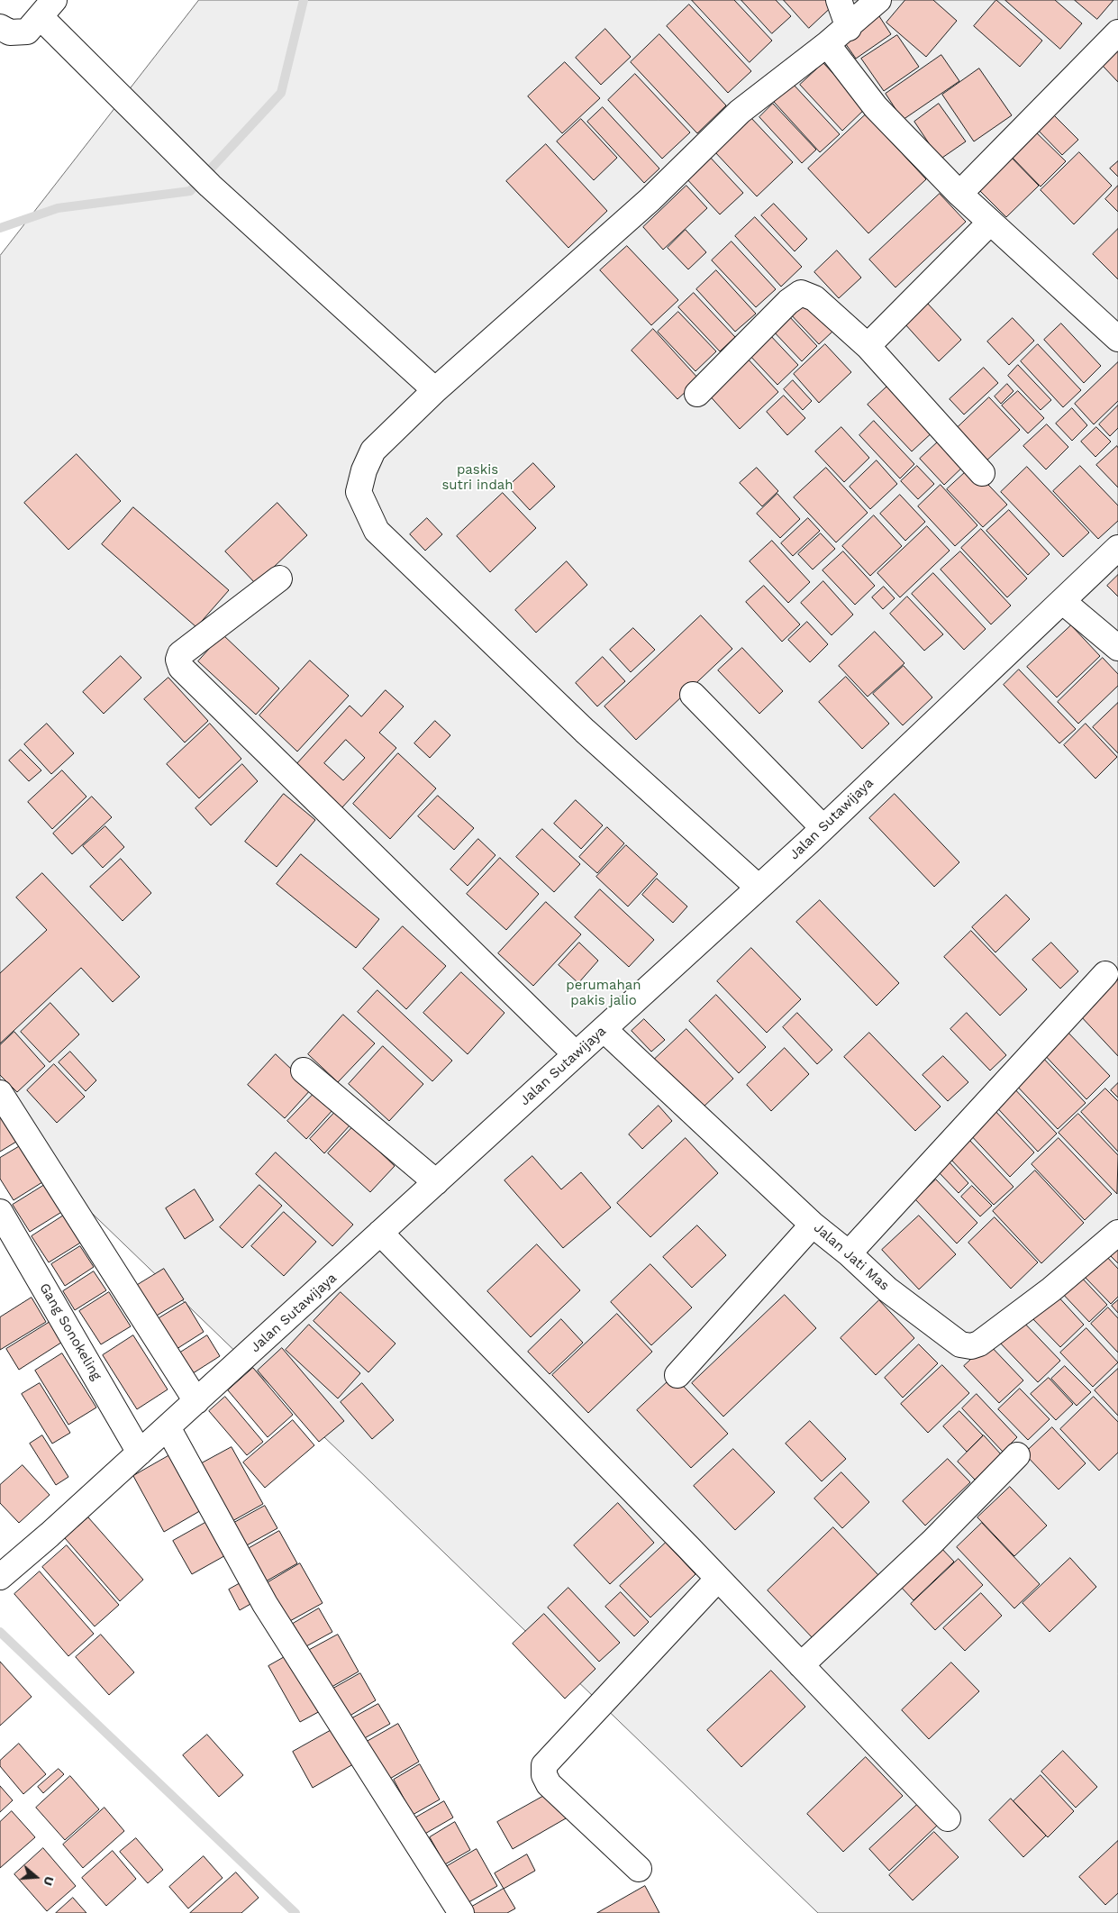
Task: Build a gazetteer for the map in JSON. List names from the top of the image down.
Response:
{
  "streets": {
    "street": ["Jalan Sutawijaya", "Jalan Jati Mas", "Gang Sonokeling"]
  },
  "crossings": [
    ["Jalan Sutawijaya", "Jalan Jati Mas"],
    ["Jalan Sutawijaya", "Gang Sonokeling"]
  ],
  "parks": ["paskis sutri indah", "perumahan pakis jalio"],
  "north": "right"
}
